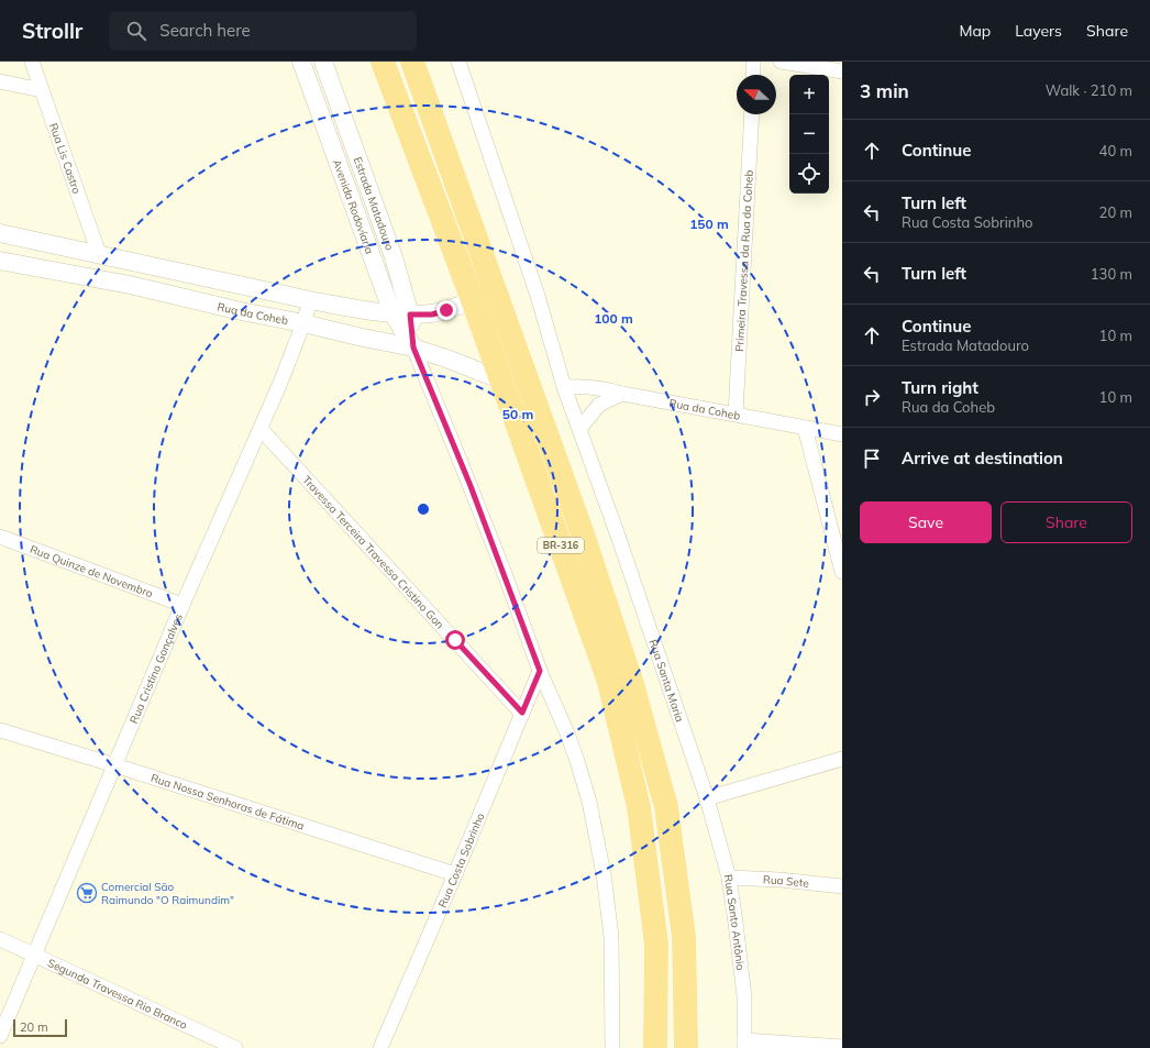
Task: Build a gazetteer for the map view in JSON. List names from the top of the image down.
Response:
{
  "streets": {
    "highway": ["BR-316"],
    "street": [
      "Rua Lis Castro",
      "Estrada Matadouro",
      "Avenida Rodovíaria",
      "Primeira Travessa da Rua da Coheb",
      "Rua da Coheb",
      "Travessa Terceira Travessa Cristino Gon",
      "Rua Quinze de Novembro",
      "Rua Cristino Gonçalves",
      "Rua Santa Maria",
      "Rua Nossa Senhoras de Fátima",
      "Rua Costa Sobrinho",
      "Rua Sete",
      "Rua Santo Antônio",
      "Segunda Travessa Rio Branco"
    ]
  },
  "crossings": [
    ["Estrada Matadouro", "Avenida Rodovíaria"],
    ["Estrada Matadouro", "Rua da Coheb"],
    ["Avenida Rodovíaria", "Rua da Coheb"],
    ["Primeira Travessa da Rua da Coheb", "Rua da Coheb"],
    ["Rua da Coheb", "BR-316"],
    ["Rua da Coheb", "Rua Cristino Gonçalves"],
    ["Rua da Coheb", "Rua Santa Maria"],
    ["Travessa Terceira Travessa Cristino Gon", "Rua Cristino Gonçalves"],
    ["Travessa Terceira Travessa Cristino Gon", "Rua Costa Sobrinho"],
    ["Rua Quinze de Novembro", "Rua Cristino Gonçalves"],
    ["Rua Cristino Gonçalves", "Rua Nossa Senhoras de Fátima"],
    ["Rua Cristino Gonçalves", "Segunda Travessa Rio Branco"],
    ["Rua Santa Maria", "Rua Santo Antônio"],
    ["Rua Nossa Senhoras de Fátima", "Rua Costa Sobrinho"],
    ["Rua Sete", "Rua Santo Antônio"]
  ],
  "places": {
    "supermarket": ["Comercial São Raimundo \"O Raimundim\""]
  },
  "scale_bar": "20 m",
  "north": "left",
  "page": {
    "header": "Strollr",
    "search": "Search here",
    "nav": ["Map", "Layers", "Share"],
    "heading": ["3 min", "Walk · 210 m"],
    "map_buttons": ["+", "−"],
    "list": [
      ["Continue", "40 m"],
      ["Turn left", "Rua Costa Sobrinho", "20 m"],
      ["Turn left", "130 m"],
      ["Continue", "Estrada Matadouro", "10 m"],
      ["Turn right", "Rua da Coheb", "10 m"],
      "Arrive at destination"
    ],
    "buttons": ["Save", "Share"],
    "scale": "20 m"
  },
  "rings": ["150 m", "100 m", "50 m"]
}
